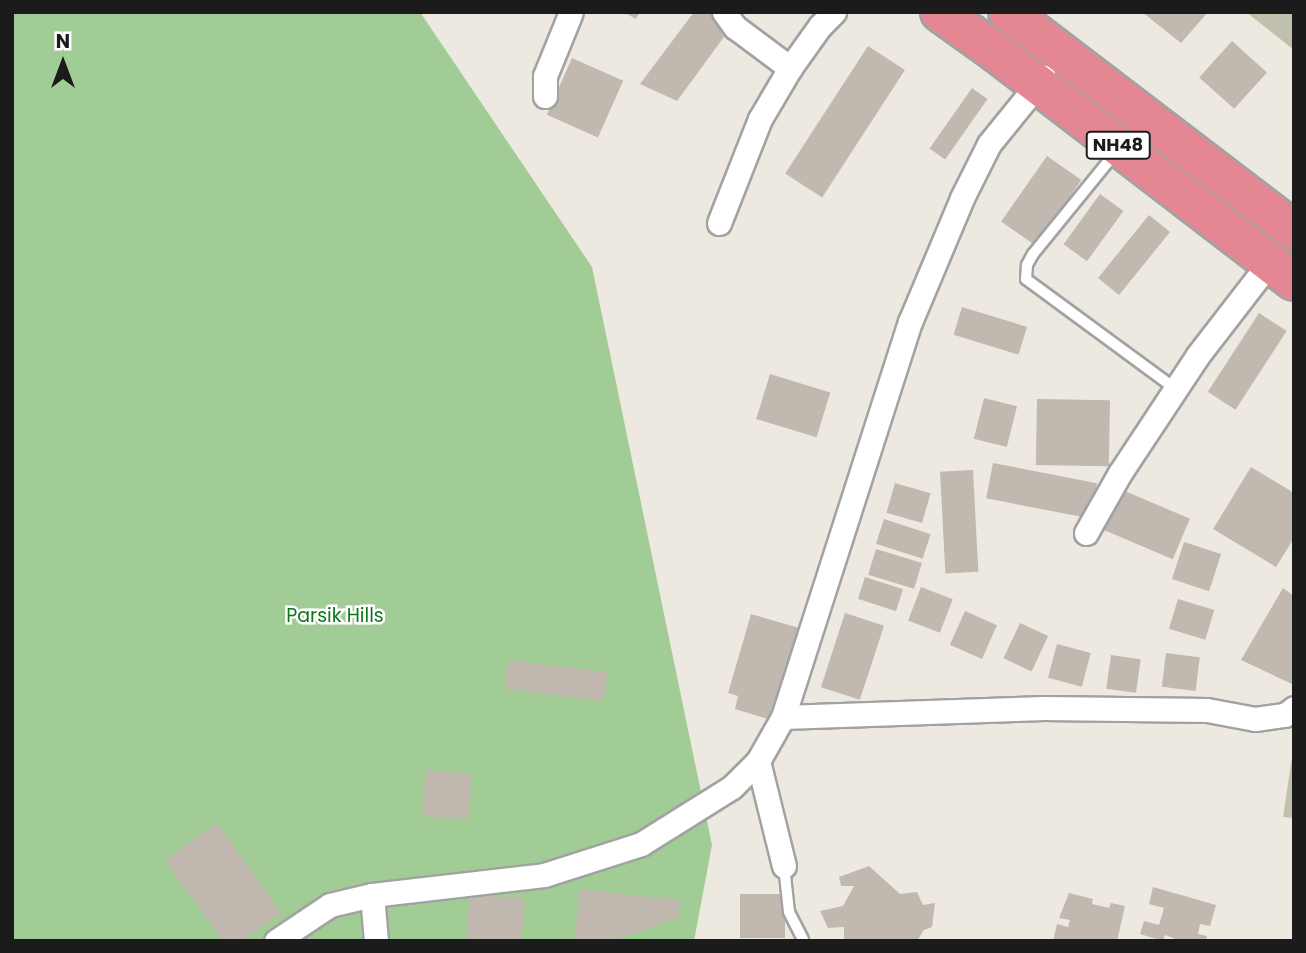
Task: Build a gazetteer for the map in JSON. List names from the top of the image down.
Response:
{
  "streets": {
    "highway": ["NH48"]
  },
  "parks": ["Parsik Hills"],
  "north": "top"
}
